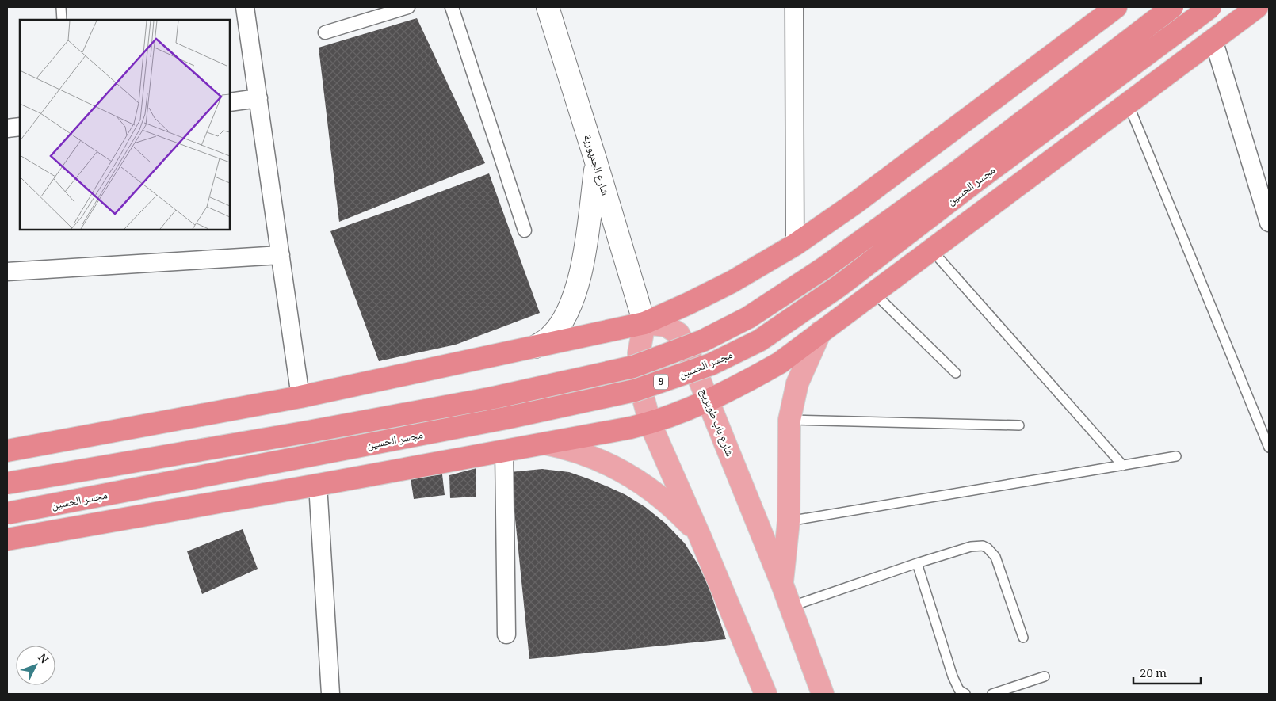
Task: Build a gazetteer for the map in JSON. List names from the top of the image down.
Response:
{
  "streets": {
    "highway": ["مجسر الحسين", "9"],
    "main road": ["شارع الجمهورية", "شارع باب طويريج"]
  },
  "crossings": [
    ["شارع الجمهورية", "شارع باب طويريج"]
  ],
  "scale_bar": "20 m",
  "north": "top right"
}
